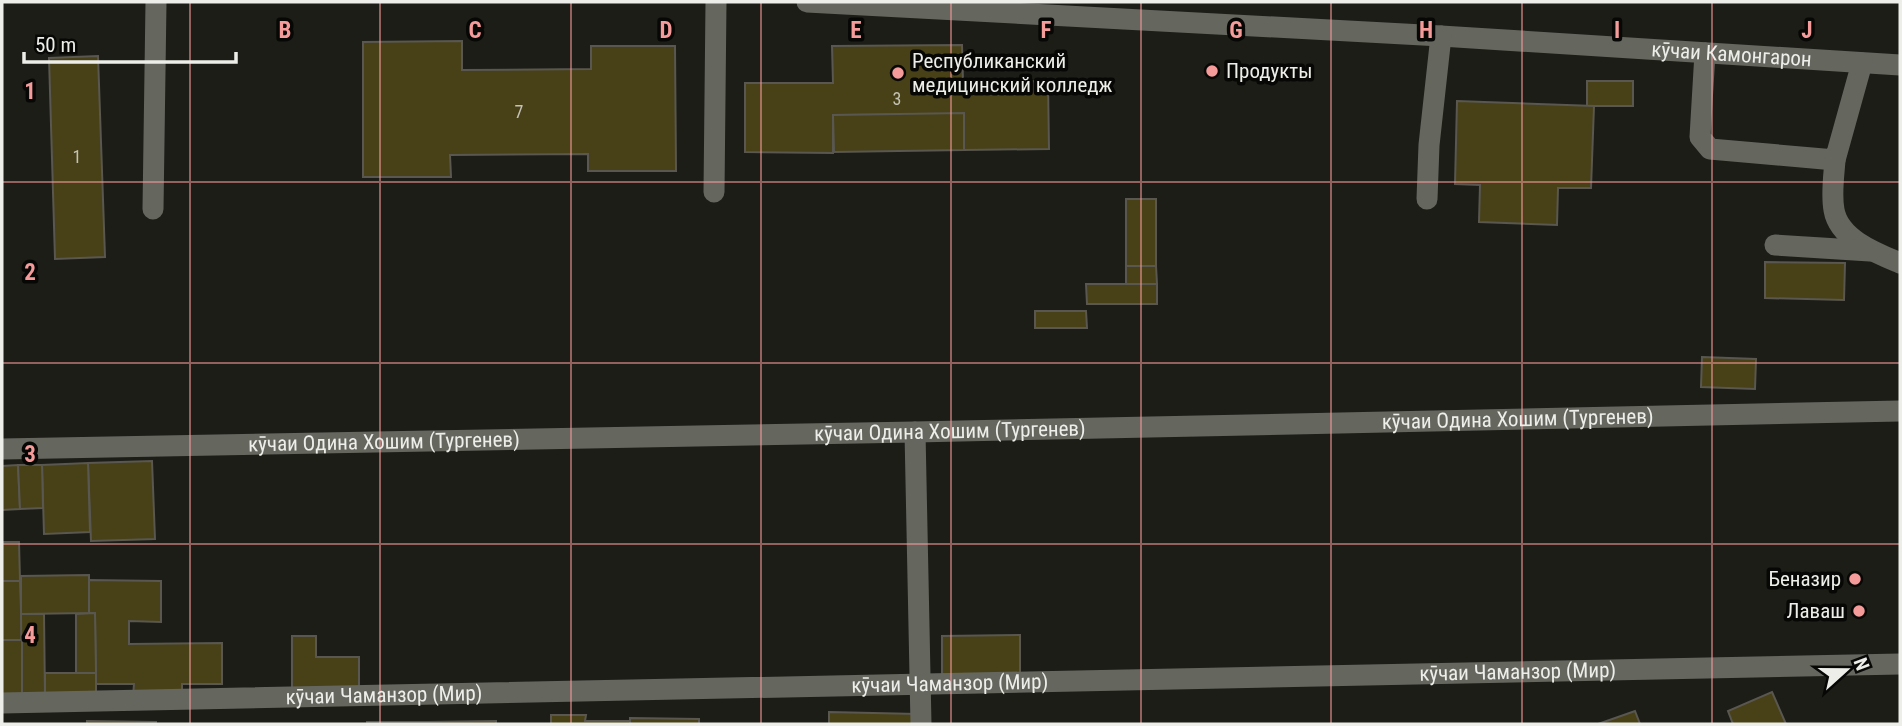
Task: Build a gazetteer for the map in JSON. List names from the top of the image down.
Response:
{
  "streets": {
    "street": ["кӯчаи Камонгарон", "кӯчаи Одина Хошим (Тургенев)", "кӯчаи Чаманзор (Мир)"]
  },
  "places": [
    "Продукты",
    "Республиканский медицинский колледж",
    "Беназир",
    "Лаваш"
  ],
  "house_numbers": ["3", "7", "1"],
  "scale_bar": "50 m",
  "north": "right",
  "grid": {
    "columns": [
      "B",
      "C",
      "D",
      "E",
      "F",
      "G",
      "H",
      "I",
      "J"
    ],
    "rows": [
      "1",
      "2",
      "3",
      "4"
    ]
  }
}
